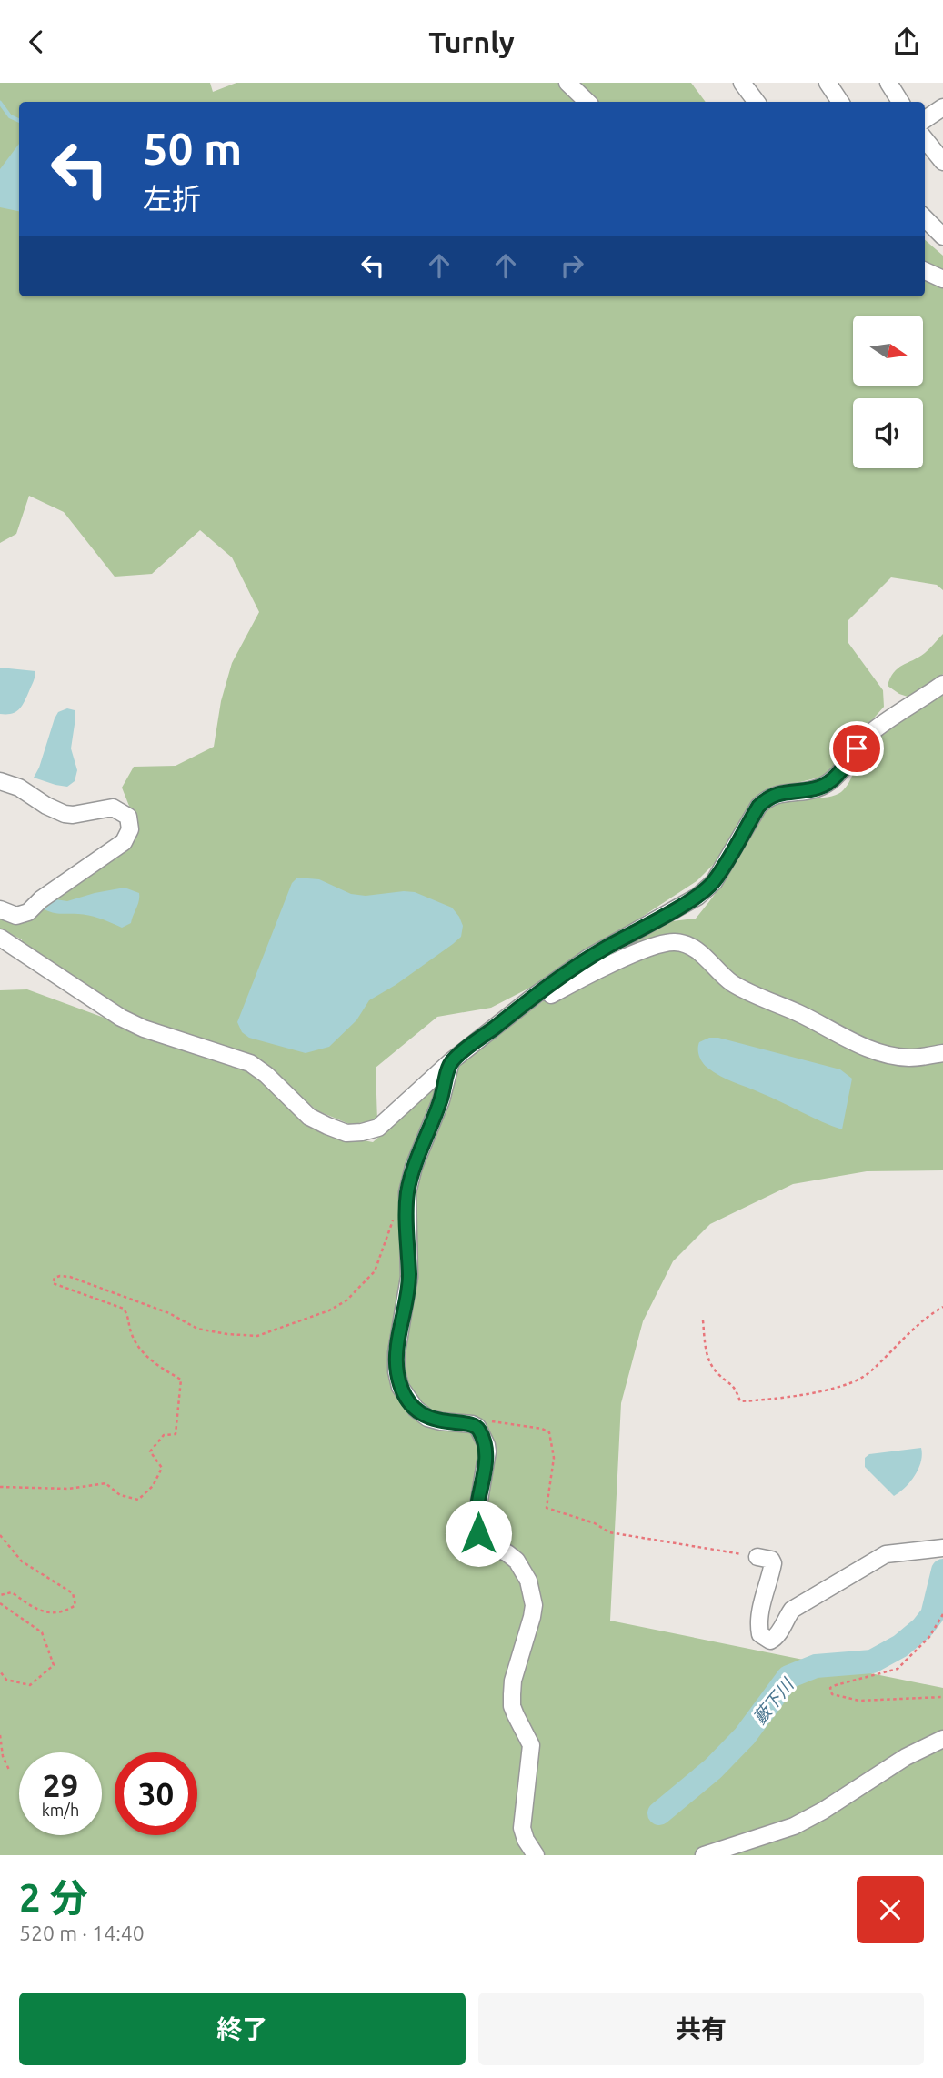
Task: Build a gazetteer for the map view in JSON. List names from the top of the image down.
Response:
{
  "water": ["藪下川"],
  "north": "right",
  "page": {
    "header": "Turnly",
    "turn": ["50 m", "左折"],
    "speed": "29 km/h",
    "limit": "30",
    "heading": ["2 分", "520 m · 14:40"],
    "buttons": ["終了", "共有"]
  }
}
